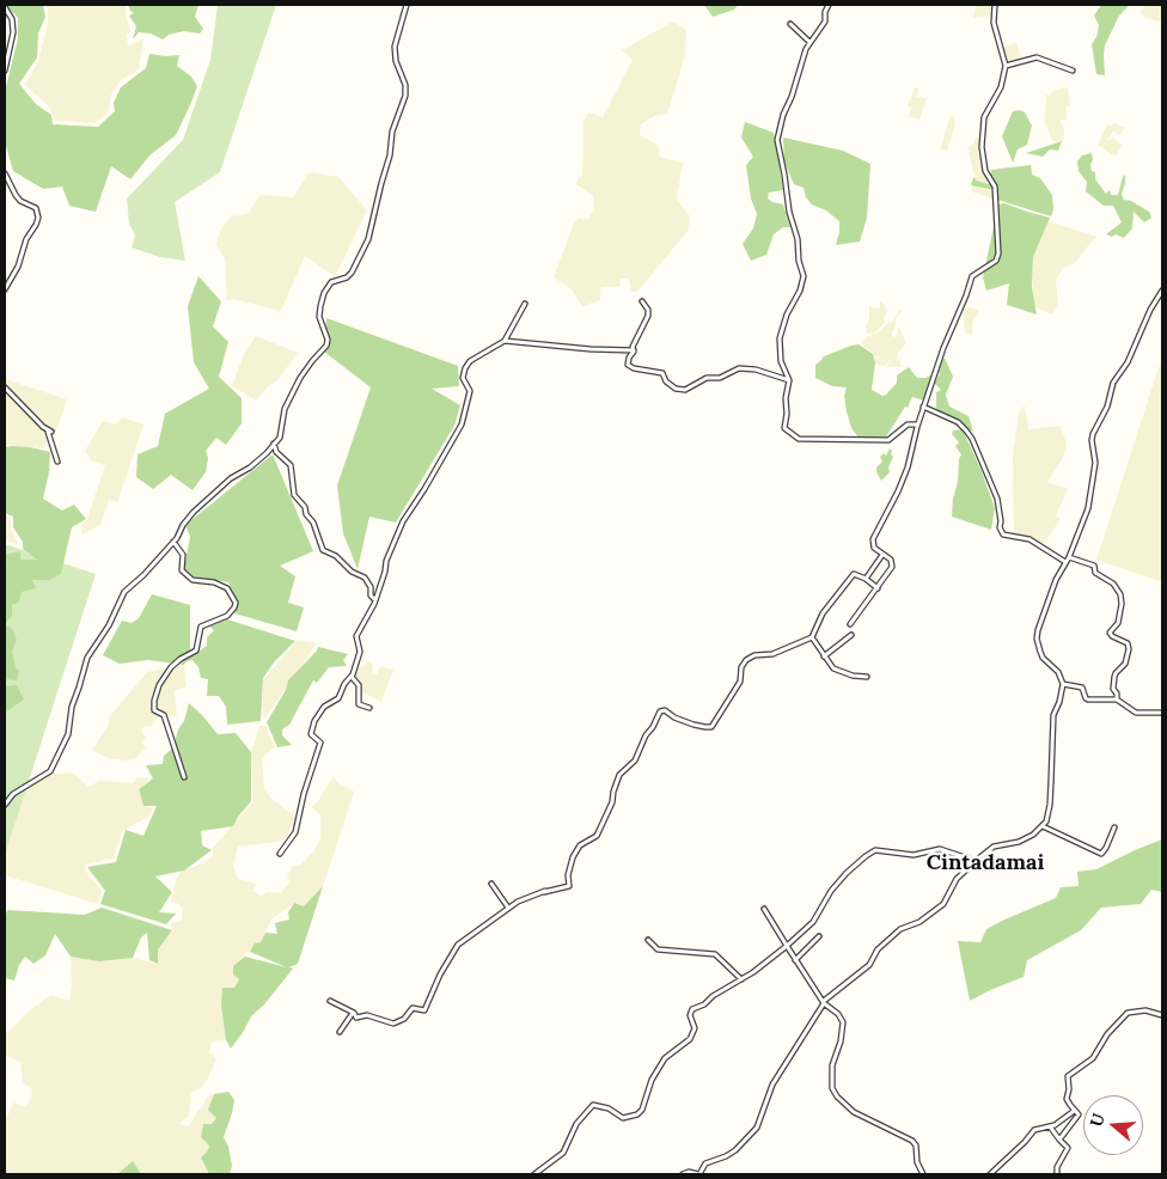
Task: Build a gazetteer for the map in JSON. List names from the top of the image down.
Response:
{
  "districts": ["Cintadamai"],
  "north": "left"
}
